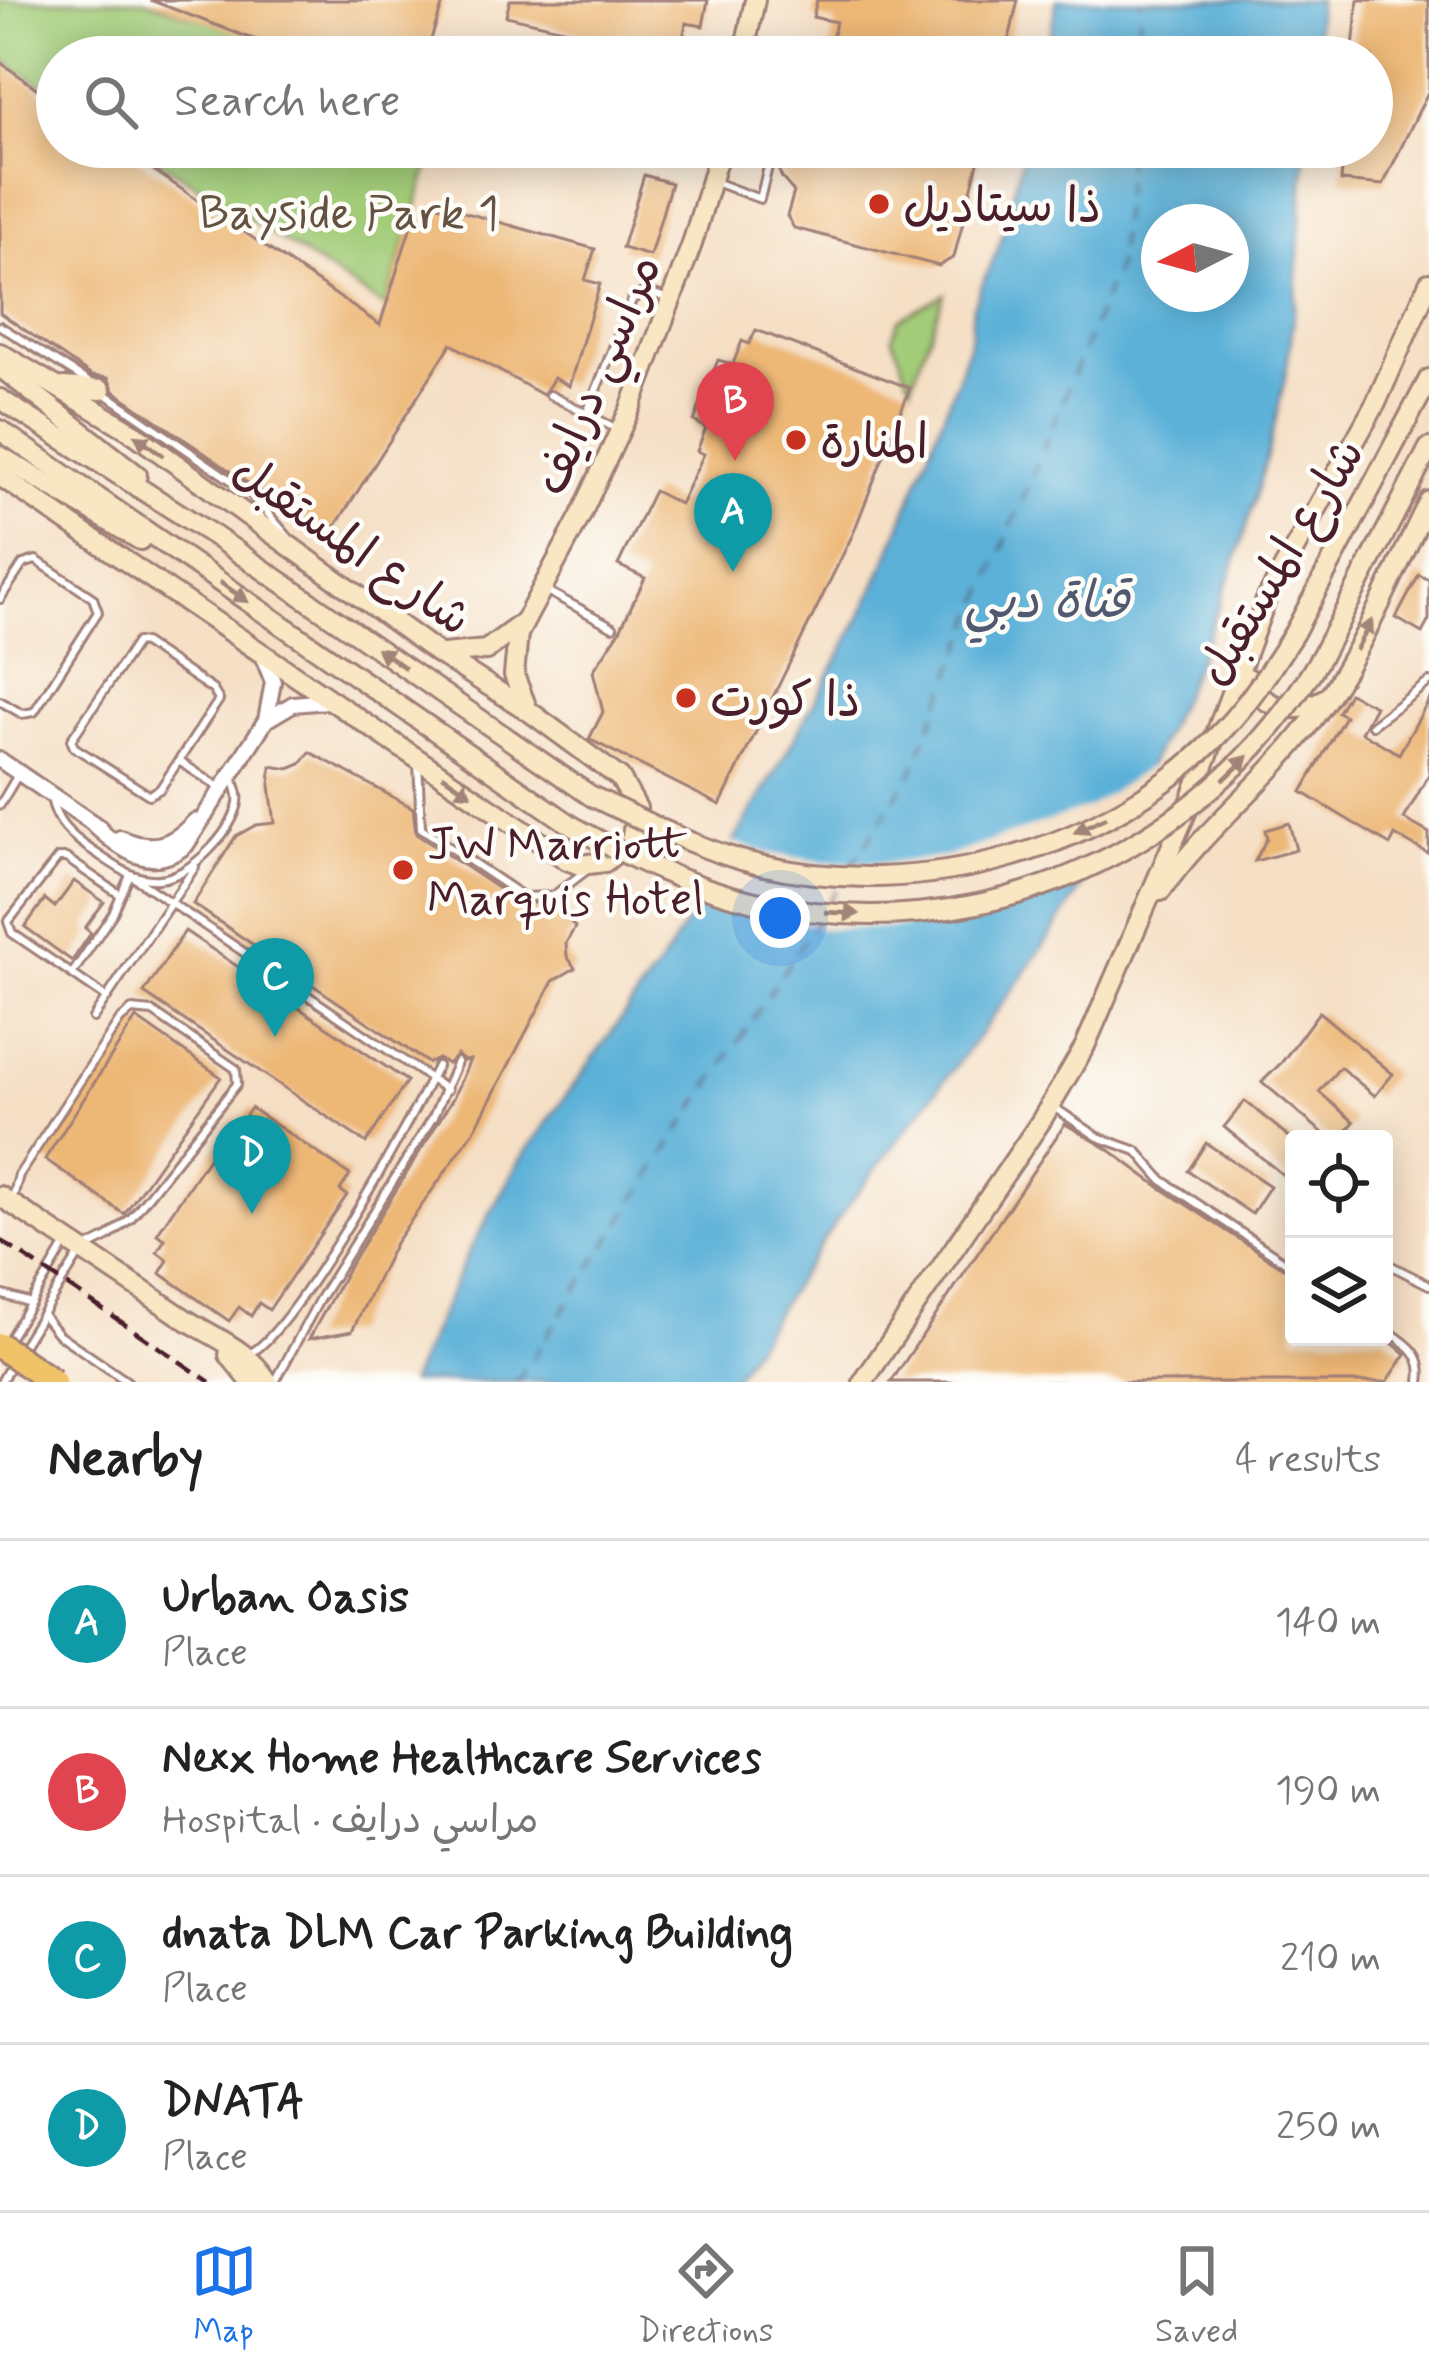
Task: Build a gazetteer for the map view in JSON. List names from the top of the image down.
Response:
{
  "streets": {
    "street": ["مراسي درايف", "شارع المستقبل"]
  },
  "crossings": [
    ["مراسي درايف", "شارع المستقبل"]
  ],
  "water": ["قناة دبي"],
  "parks": ["Bayside Park 1"],
  "places": [
    "ذا سيتاديل",
    "المنارة",
    "ذا كورت",
    "JW Marriott Marquis Hotel"
  ],
  "north": "left",
  "page": {
    "search": "Search here",
    "pins": [
      "B",
      "A",
      "C",
      "D"
    ],
    "heading": ["Nearby", "4 results"],
    "list": [
      {
        "mark": "A",
        "name": "Urban Oasis",
        "note": "Place",
        "value": "140 m"
      },
      {
        "mark": "B",
        "name": "Nexx Home Healthcare Services",
        "note": "Hospital · مراسي درايف",
        "value": "190 m"
      },
      {
        "mark": "C",
        "name": "dnata DLM Car Parking Building",
        "note": "Place",
        "value": "210 m"
      },
      {
        "mark": "D",
        "name": "DNATA",
        "note": "Place",
        "value": "250 m"
      }
    ],
    "nav": ["Map", "Directions", "Saved"]
  }
}
